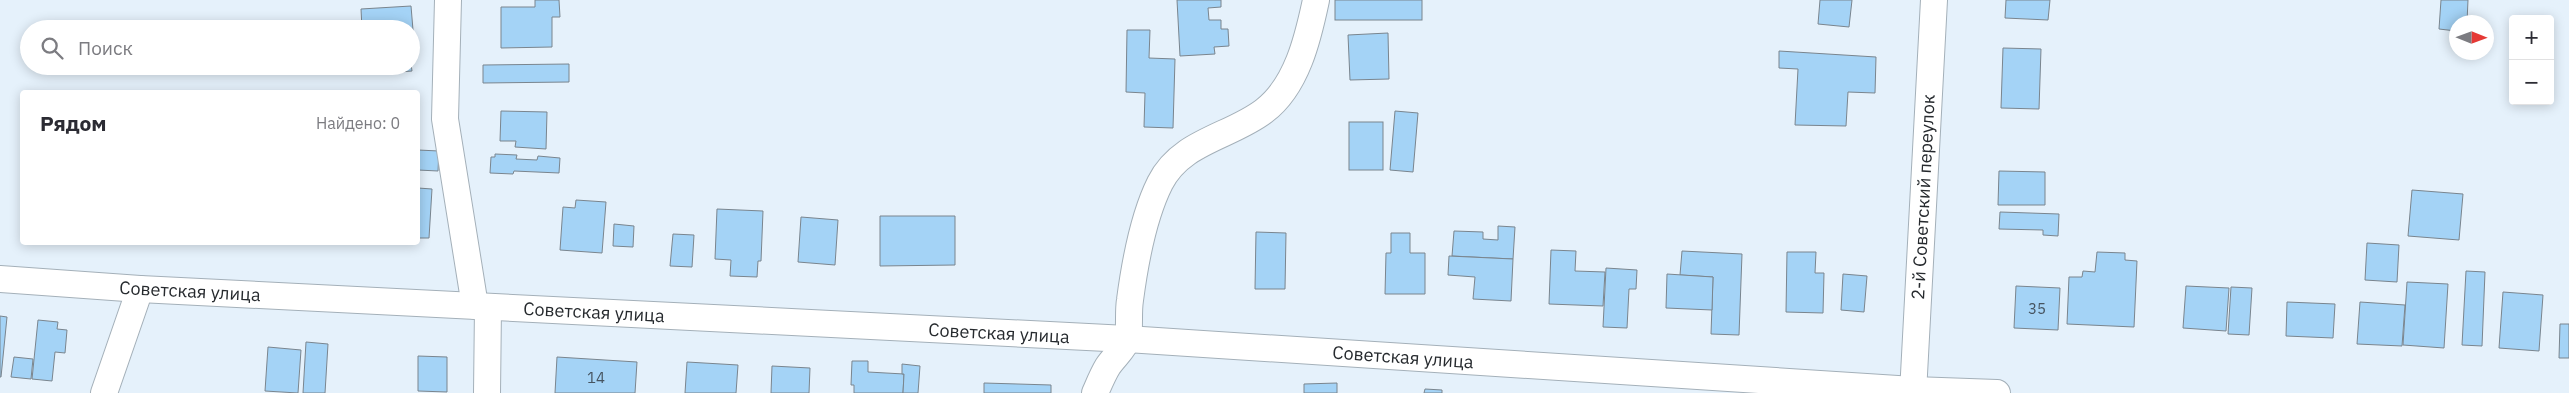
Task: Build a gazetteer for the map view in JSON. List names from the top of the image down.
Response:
{
  "streets": {
    "street": ["2-й Советский переулок", "Советская улица"]
  },
  "crossings": [
    ["2-й Советский переулок", "Советская улица"]
  ],
  "house_numbers": ["35", "14"],
  "north": "right",
  "page": {
    "map_buttons": ["+", "−"],
    "search": "Поиск",
    "heading": ["Рядом", "Найдено: 0"]
  }
}
